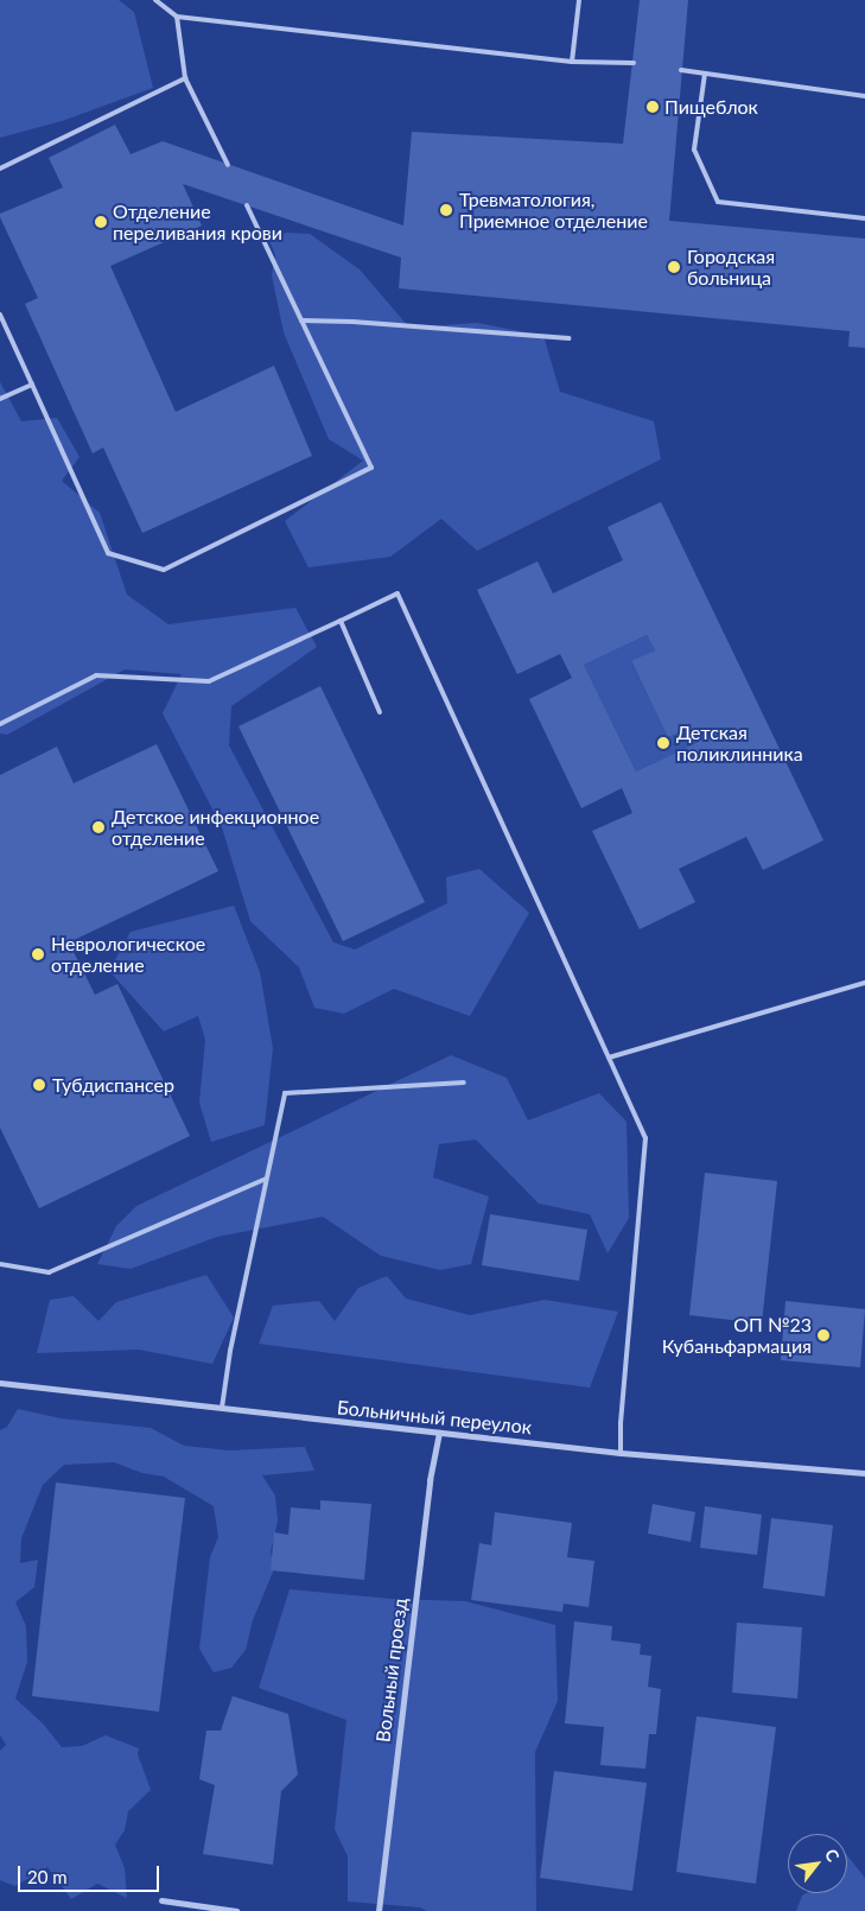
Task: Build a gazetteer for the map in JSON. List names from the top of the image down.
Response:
{
  "streets": {
    "street": ["Больничный переулок", "Вольный проезд"]
  },
  "crossings": [
    ["Больничный переулок", "Вольный проезд"]
  ],
  "places": [
    "Пищеблок",
    "Тревматология, Приемное отделение",
    "Отделение переливания крови",
    "Городская больница",
    "Детская поликлинника",
    "Детское инфекционное отделение",
    "Неврологическое отделение",
    "Тубдиспансер",
    "ОП №23 Кубаньфармация"
  ],
  "scale_bar": "20 m",
  "north": "top right"
}
